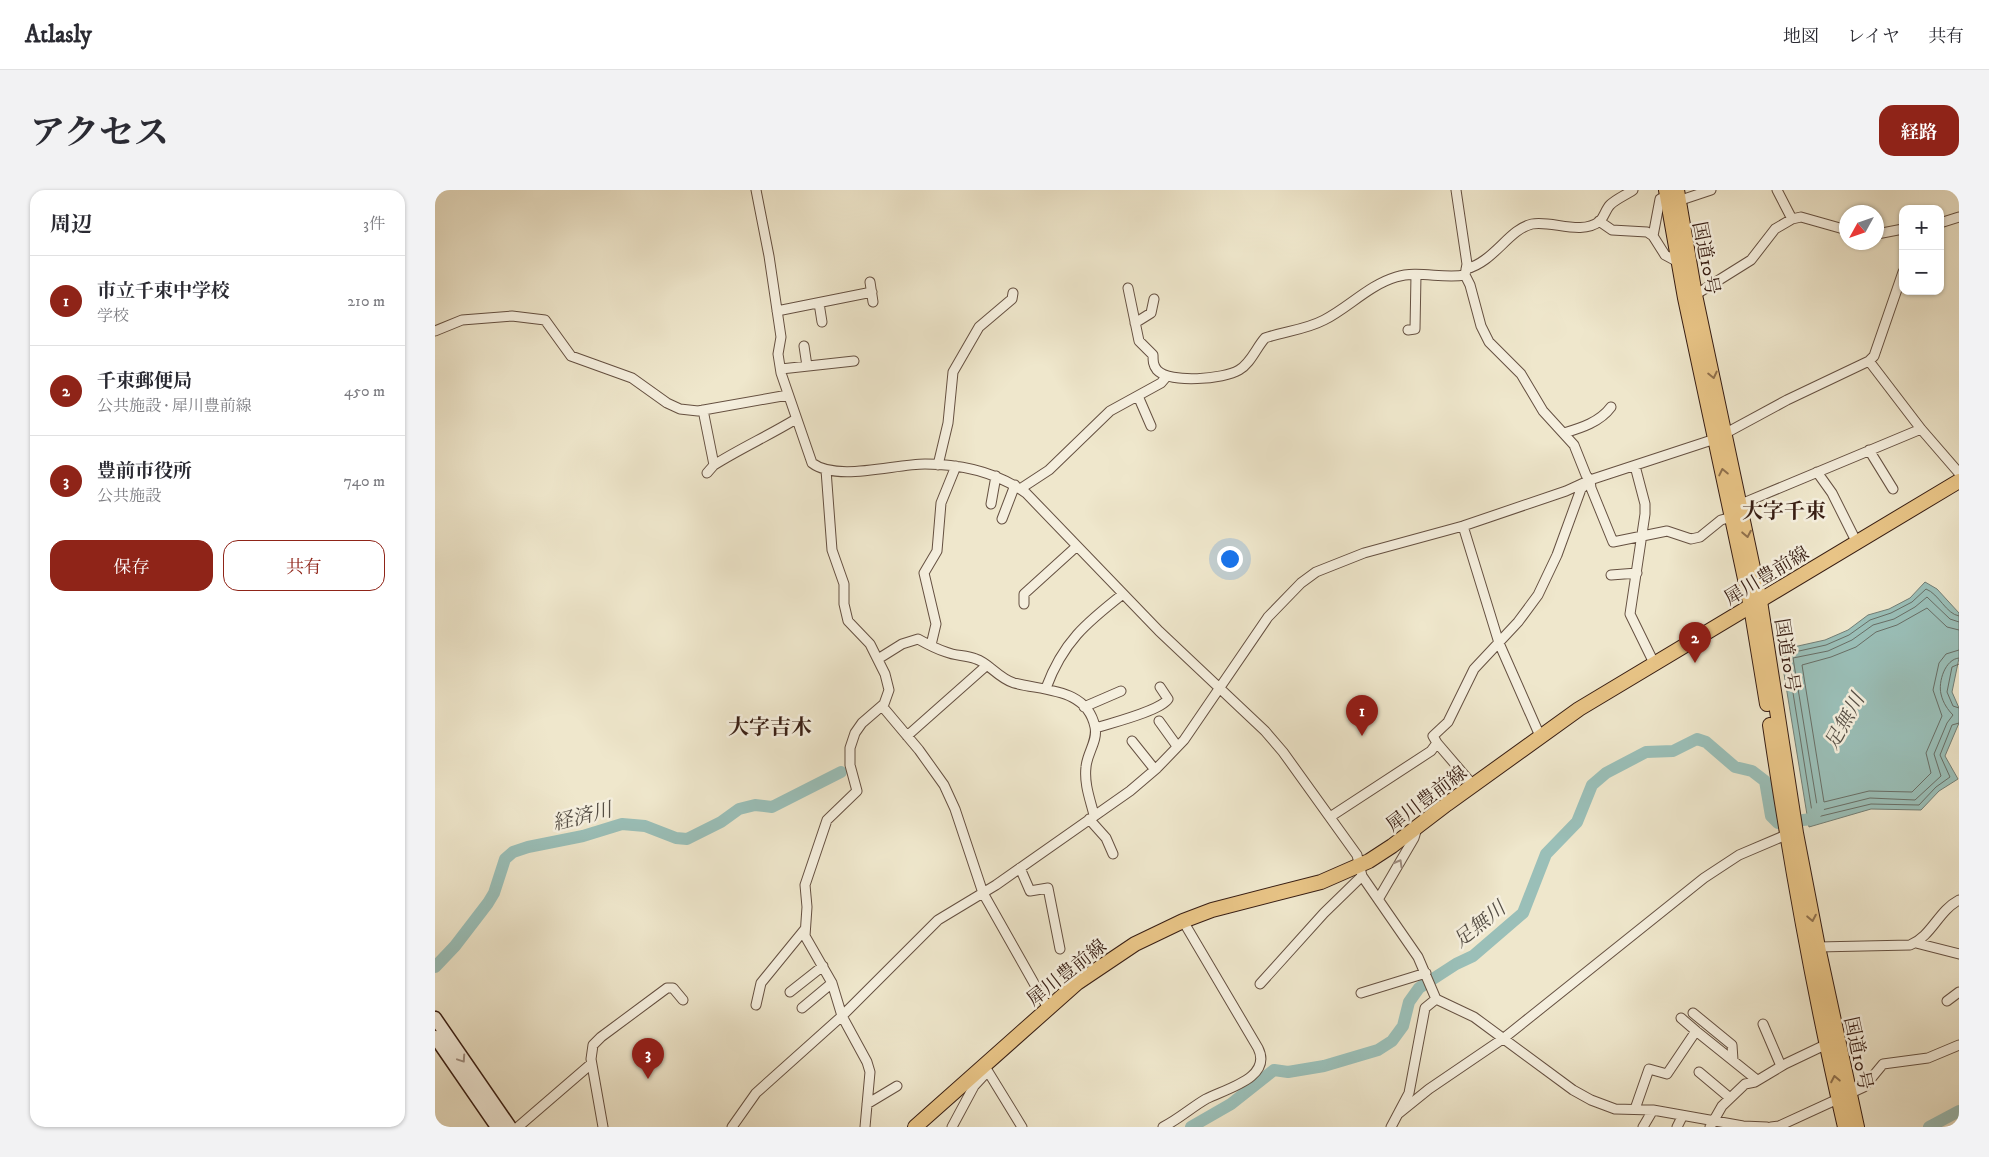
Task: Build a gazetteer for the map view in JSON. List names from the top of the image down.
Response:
{
  "streets": {
    "main road": ["国道10号", "犀川豊前線"]
  },
  "crossings": [
    ["国道10号", "犀川豊前線"]
  ],
  "districts": ["大字千束", "大字吉木"],
  "water": ["足無川", "経済川"],
  "north": "bottom left",
  "page": {
    "header": "Atlasly",
    "nav": ["地図", "レイヤ", "共有"],
    "title": "アクセス",
    "buttons": [
      "経路",
      ["保存", "共有"]
    ],
    "heading": ["周辺", "3件"],
    "map_buttons": ["+", "−"],
    "list": [
      {
        "mark": "1",
        "name": "市立千束中学校",
        "note": "学校",
        "value": "210 m"
      },
      {
        "mark": "2",
        "name": "千束郵便局",
        "note": "公共施設 · 犀川豊前線",
        "value": "450 m"
      },
      {
        "mark": "3",
        "name": "豊前市役所",
        "note": "公共施設",
        "value": "740 m"
      }
    ],
    "pins": ["2", "1", "3"]
  }
}
